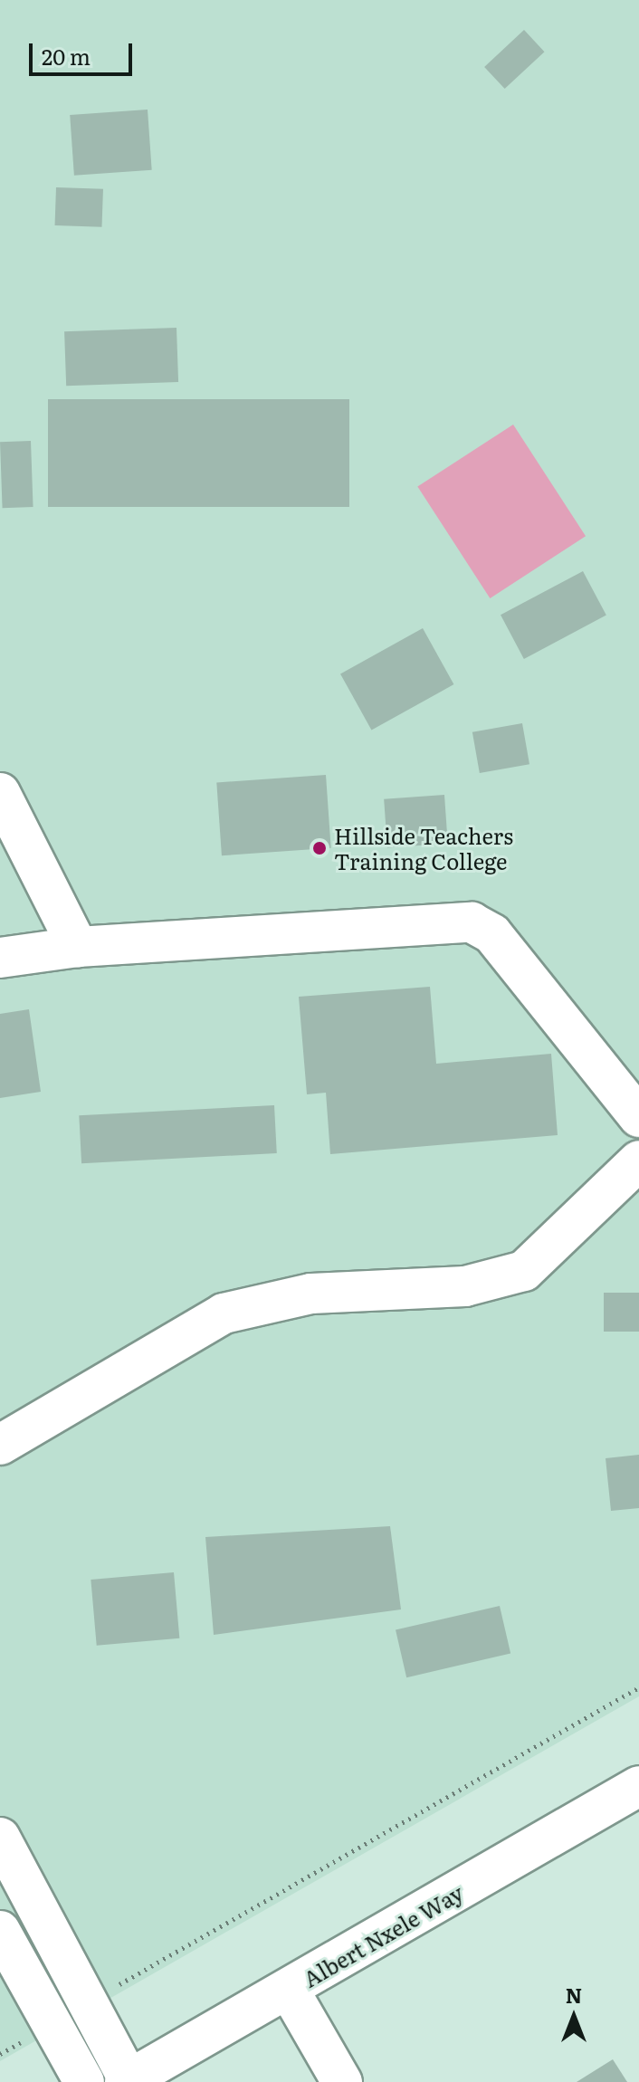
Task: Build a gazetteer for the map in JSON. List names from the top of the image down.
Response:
{
  "streets": {
    "main road": ["Albert Nxele Way"]
  },
  "places": ["Hillside Teachers Training College"],
  "scale_bar": "20 m",
  "north": "top"
}
